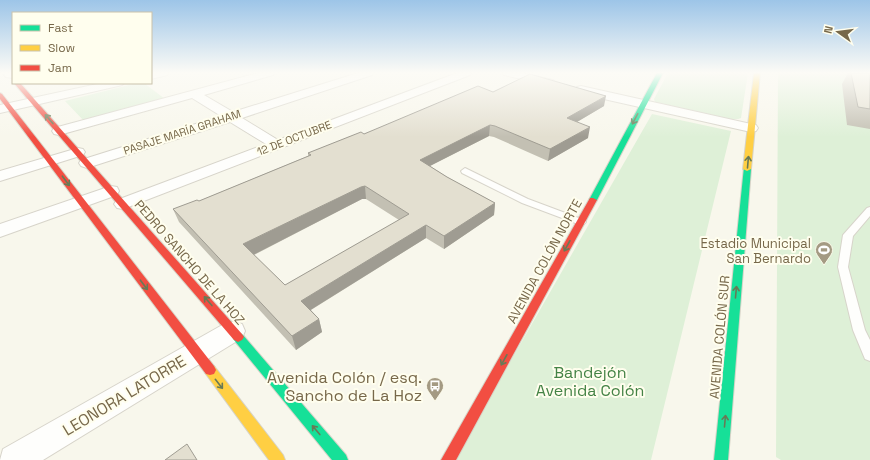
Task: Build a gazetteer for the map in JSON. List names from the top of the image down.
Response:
{
  "streets": {
    "street": [
      "PASAJE MARÍA GRAHAM",
      "12 DE OCTUBRE",
      "AVENIDA COLÓN NORTE",
      "PEDRO SANCHO DE LA HOZ",
      "AVENIDA COLÓN SUR",
      "LEONORA LATORRE"
    ]
  },
  "crossings": [
    ["PASAJE MARÍA GRAHAM", "PEDRO SANCHO DE LA HOZ"],
    ["12 DE OCTUBRE", "PEDRO SANCHO DE LA HOZ"],
    ["PEDRO SANCHO DE LA HOZ", "LEONORA LATORRE"]
  ],
  "one_way": ["AVENIDA COLÓN NORTE", "AVENIDA COLÓN SUR"],
  "parks": ["Bandejón Avenida Colón"],
  "places": {
    "sports": ["Estadio Municipal San Bernardo"],
    "bus stop": ["Avenida Colón / esq. Sancho de La Hoz"]
  },
  "legend": ["Fast", "Slow", "Jam"],
  "north": "left"
}
